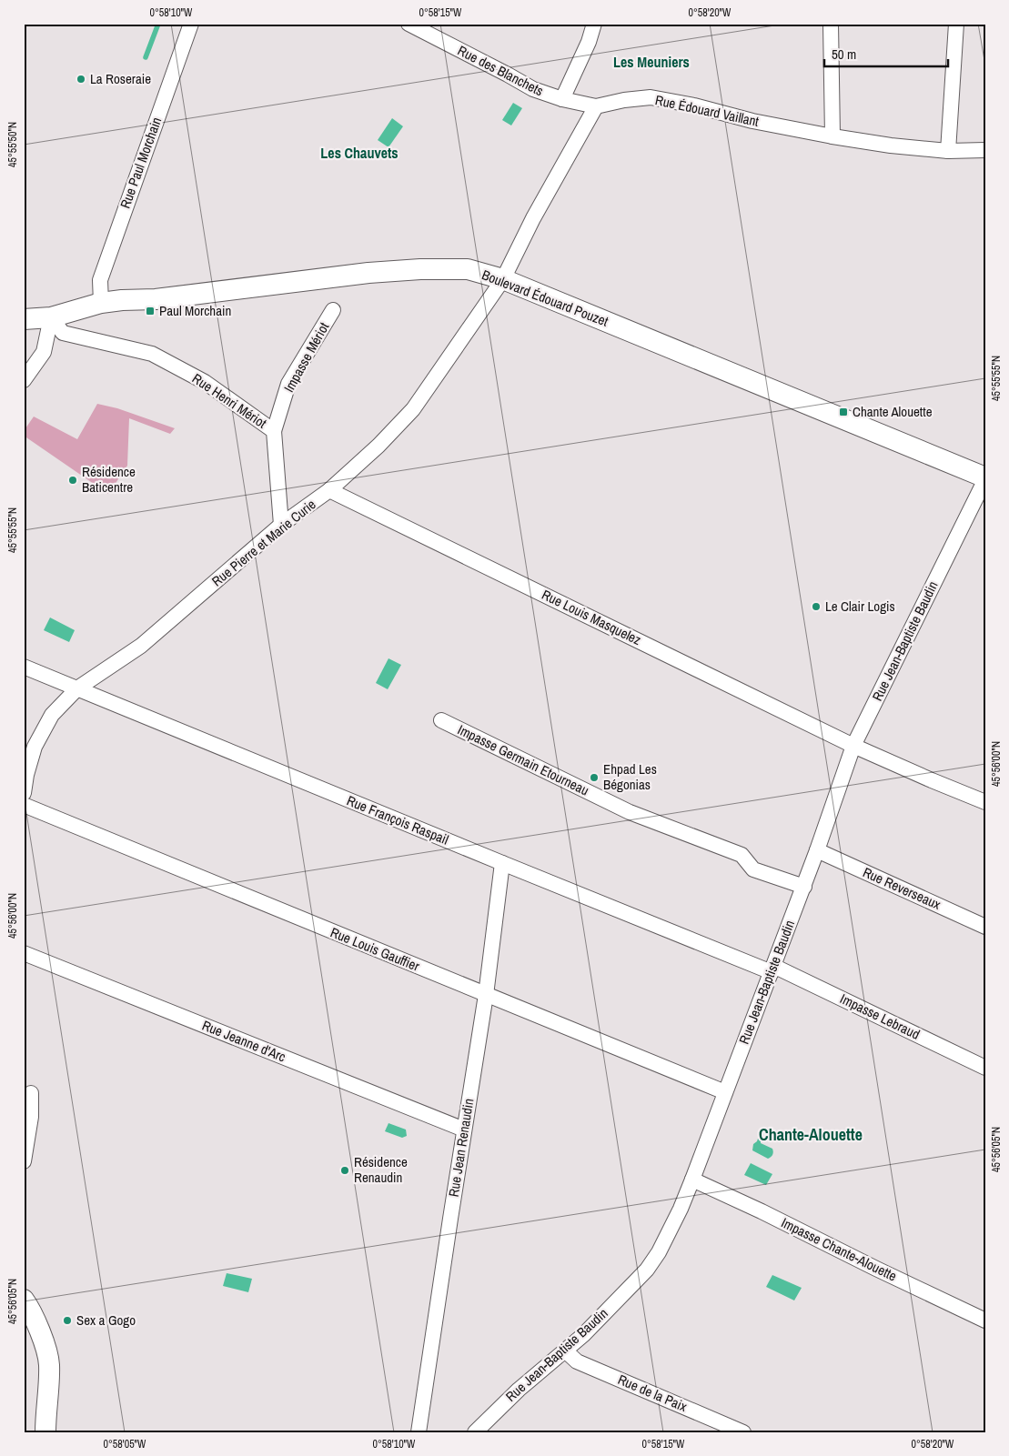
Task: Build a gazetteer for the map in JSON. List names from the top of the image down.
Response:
{
  "streets": {
    "street": [
      "Rue des Blanchets",
      "Rue Édouard Vaillant",
      "Rue Paul Morchain",
      "Boulevard Édouard Pouzet",
      "Impasse Mériot",
      "Rue Henri Mériot",
      "Rue Pierre et Marie Curie",
      "Rue Louis Masquelez",
      "Rue Jean-Baptiste Baudin",
      "Impasse Germain Etourneau",
      "Rue François Raspail",
      "Rue Reverseaux",
      "Rue Louis Gauffier",
      "Impasse Lebraud",
      "Rue Jeanne d'Arc",
      "Rue Jean Renaudin",
      "Impasse Chante-Alouette",
      "Rue de la Paix"
    ]
  },
  "crossings": [
    ["Rue des Blanchets", "Rue Édouard Vaillant"],
    ["Rue Paul Morchain", "Boulevard Édouard Pouzet"],
    ["Boulevard Édouard Pouzet", "Rue Henri Mériot"],
    ["Boulevard Édouard Pouzet", "Rue Pierre et Marie Curie"],
    ["Boulevard Édouard Pouzet", "Rue Jean-Baptiste Baudin"],
    ["Impasse Mériot", "Rue Henri Mériot"],
    ["Rue Henri Mériot", "Rue Pierre et Marie Curie"],
    ["Rue Pierre et Marie Curie", "Rue Louis Masquelez"],
    ["Rue Pierre et Marie Curie", "Rue François Raspail"],
    ["Rue Louis Masquelez", "Rue Jean-Baptiste Baudin"],
    ["Rue Jean-Baptiste Baudin", "Impasse Germain Etourneau"],
    ["Rue Jean-Baptiste Baudin", "Rue François Raspail"],
    ["Rue Jean-Baptiste Baudin", "Rue Reverseaux"],
    ["Rue Jean-Baptiste Baudin", "Rue Louis Gauffier"],
    ["Rue Jean-Baptiste Baudin", "Impasse Lebraud"],
    ["Rue Jean-Baptiste Baudin", "Impasse Chante-Alouette"],
    ["Rue Jean-Baptiste Baudin", "Rue de la Paix"],
    ["Rue François Raspail", "Impasse Lebraud"],
    ["Rue François Raspail", "Rue Jean Renaudin"],
    ["Rue Louis Gauffier", "Rue Jean Renaudin"],
    ["Rue Jeanne d'Arc", "Rue Jean Renaudin"]
  ],
  "districts": ["Les Meuniers", "Les Chauvets", "Chante-Alouette"],
  "places": {
    "other": [
      "La Roseraie",
      "Résidence Baticentre",
      "Le Clair Logis",
      "Ehpad Les Bégonias",
      "Résidence Renaudin",
      "Sex a Gogo"
    ],
    "transit": ["Paul Morchain", "Chante Alouette"]
  },
  "scale_bar": "50 m",
  "coordinates": [
    "0°58'10\"W",
    "0°58'15\"W",
    "0°58'20\"W",
    "45°55'50\"N",
    "45°55'55\"N",
    "45°56'00\"N",
    "45°56'05\"N",
    "0°58'05\"W"
  ]
}
